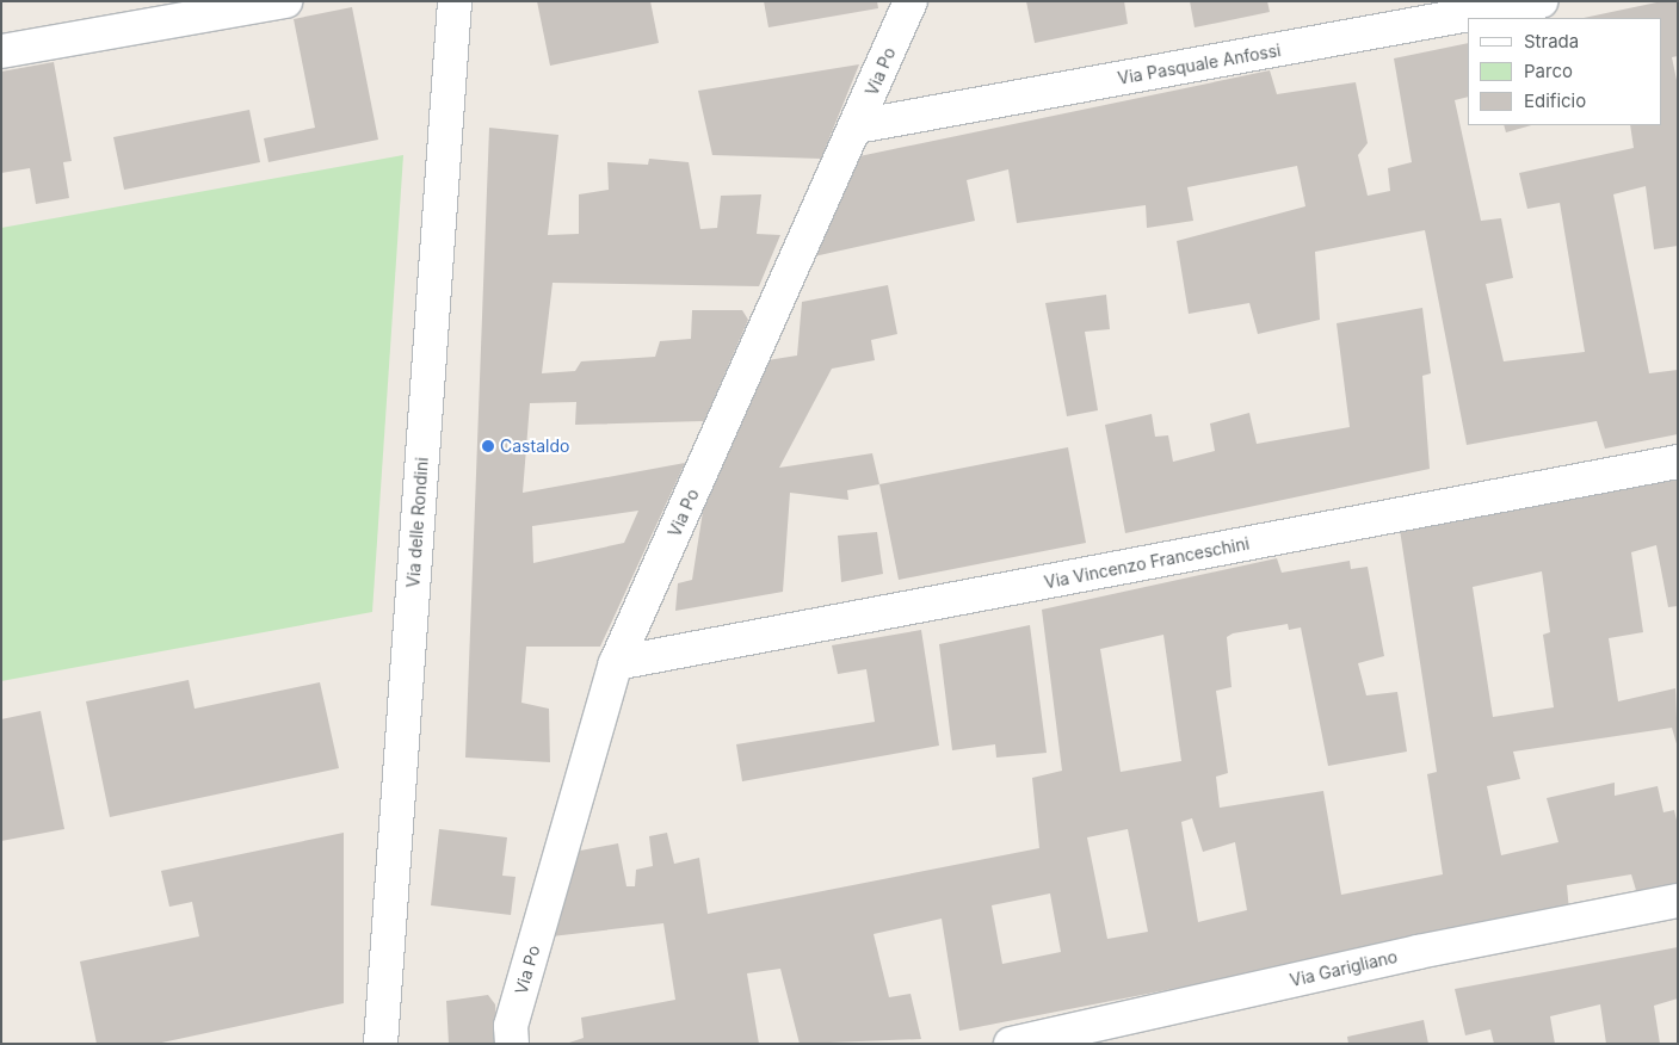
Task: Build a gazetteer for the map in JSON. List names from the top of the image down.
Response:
{
  "streets": {
    "street": [
      "Via Pasquale Anfossi",
      "Via Po",
      "Via delle Rondini",
      "Via Vincenzo Franceschini",
      "Via Garigliano"
    ]
  },
  "crossings": [
    ["Via Pasquale Anfossi", "Via Po"],
    ["Via Po", "Via Vincenzo Franceschini"]
  ],
  "places": ["Castaldo"],
  "legend": ["Strada", "Parco", "Edificio"]
}
